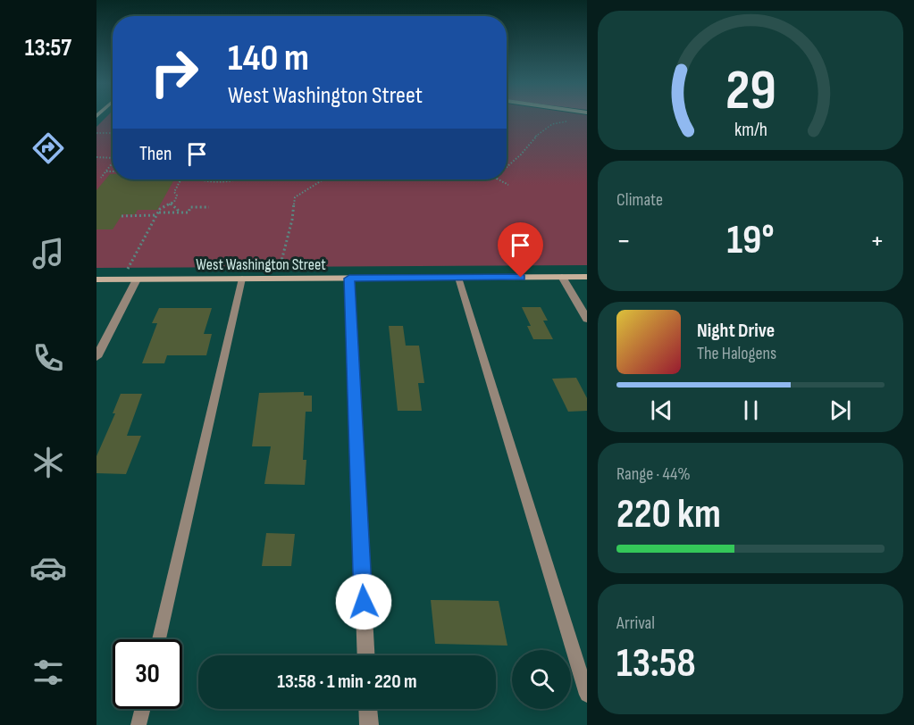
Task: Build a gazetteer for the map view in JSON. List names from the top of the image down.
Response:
{
  "streets": {
    "street": ["West Washington Street"]
  },
  "page": {
    "tabs": "13:57",
    "turn": ["140 m", "West Washington Street"],
    "then": "Then",
    "tile": [
      "Climate",
      ["Range · 44%", "220 km"],
      ["Arrival", "13:58"]
    ],
    "heat": ["−", "19°", "+"],
    "song": ["Night Drive", "The Halogens"],
    "limit": "30",
    "trip": "13:58 · 1 min · 220 m",
    "gauge": ["29", "km/h"]
  }
}
